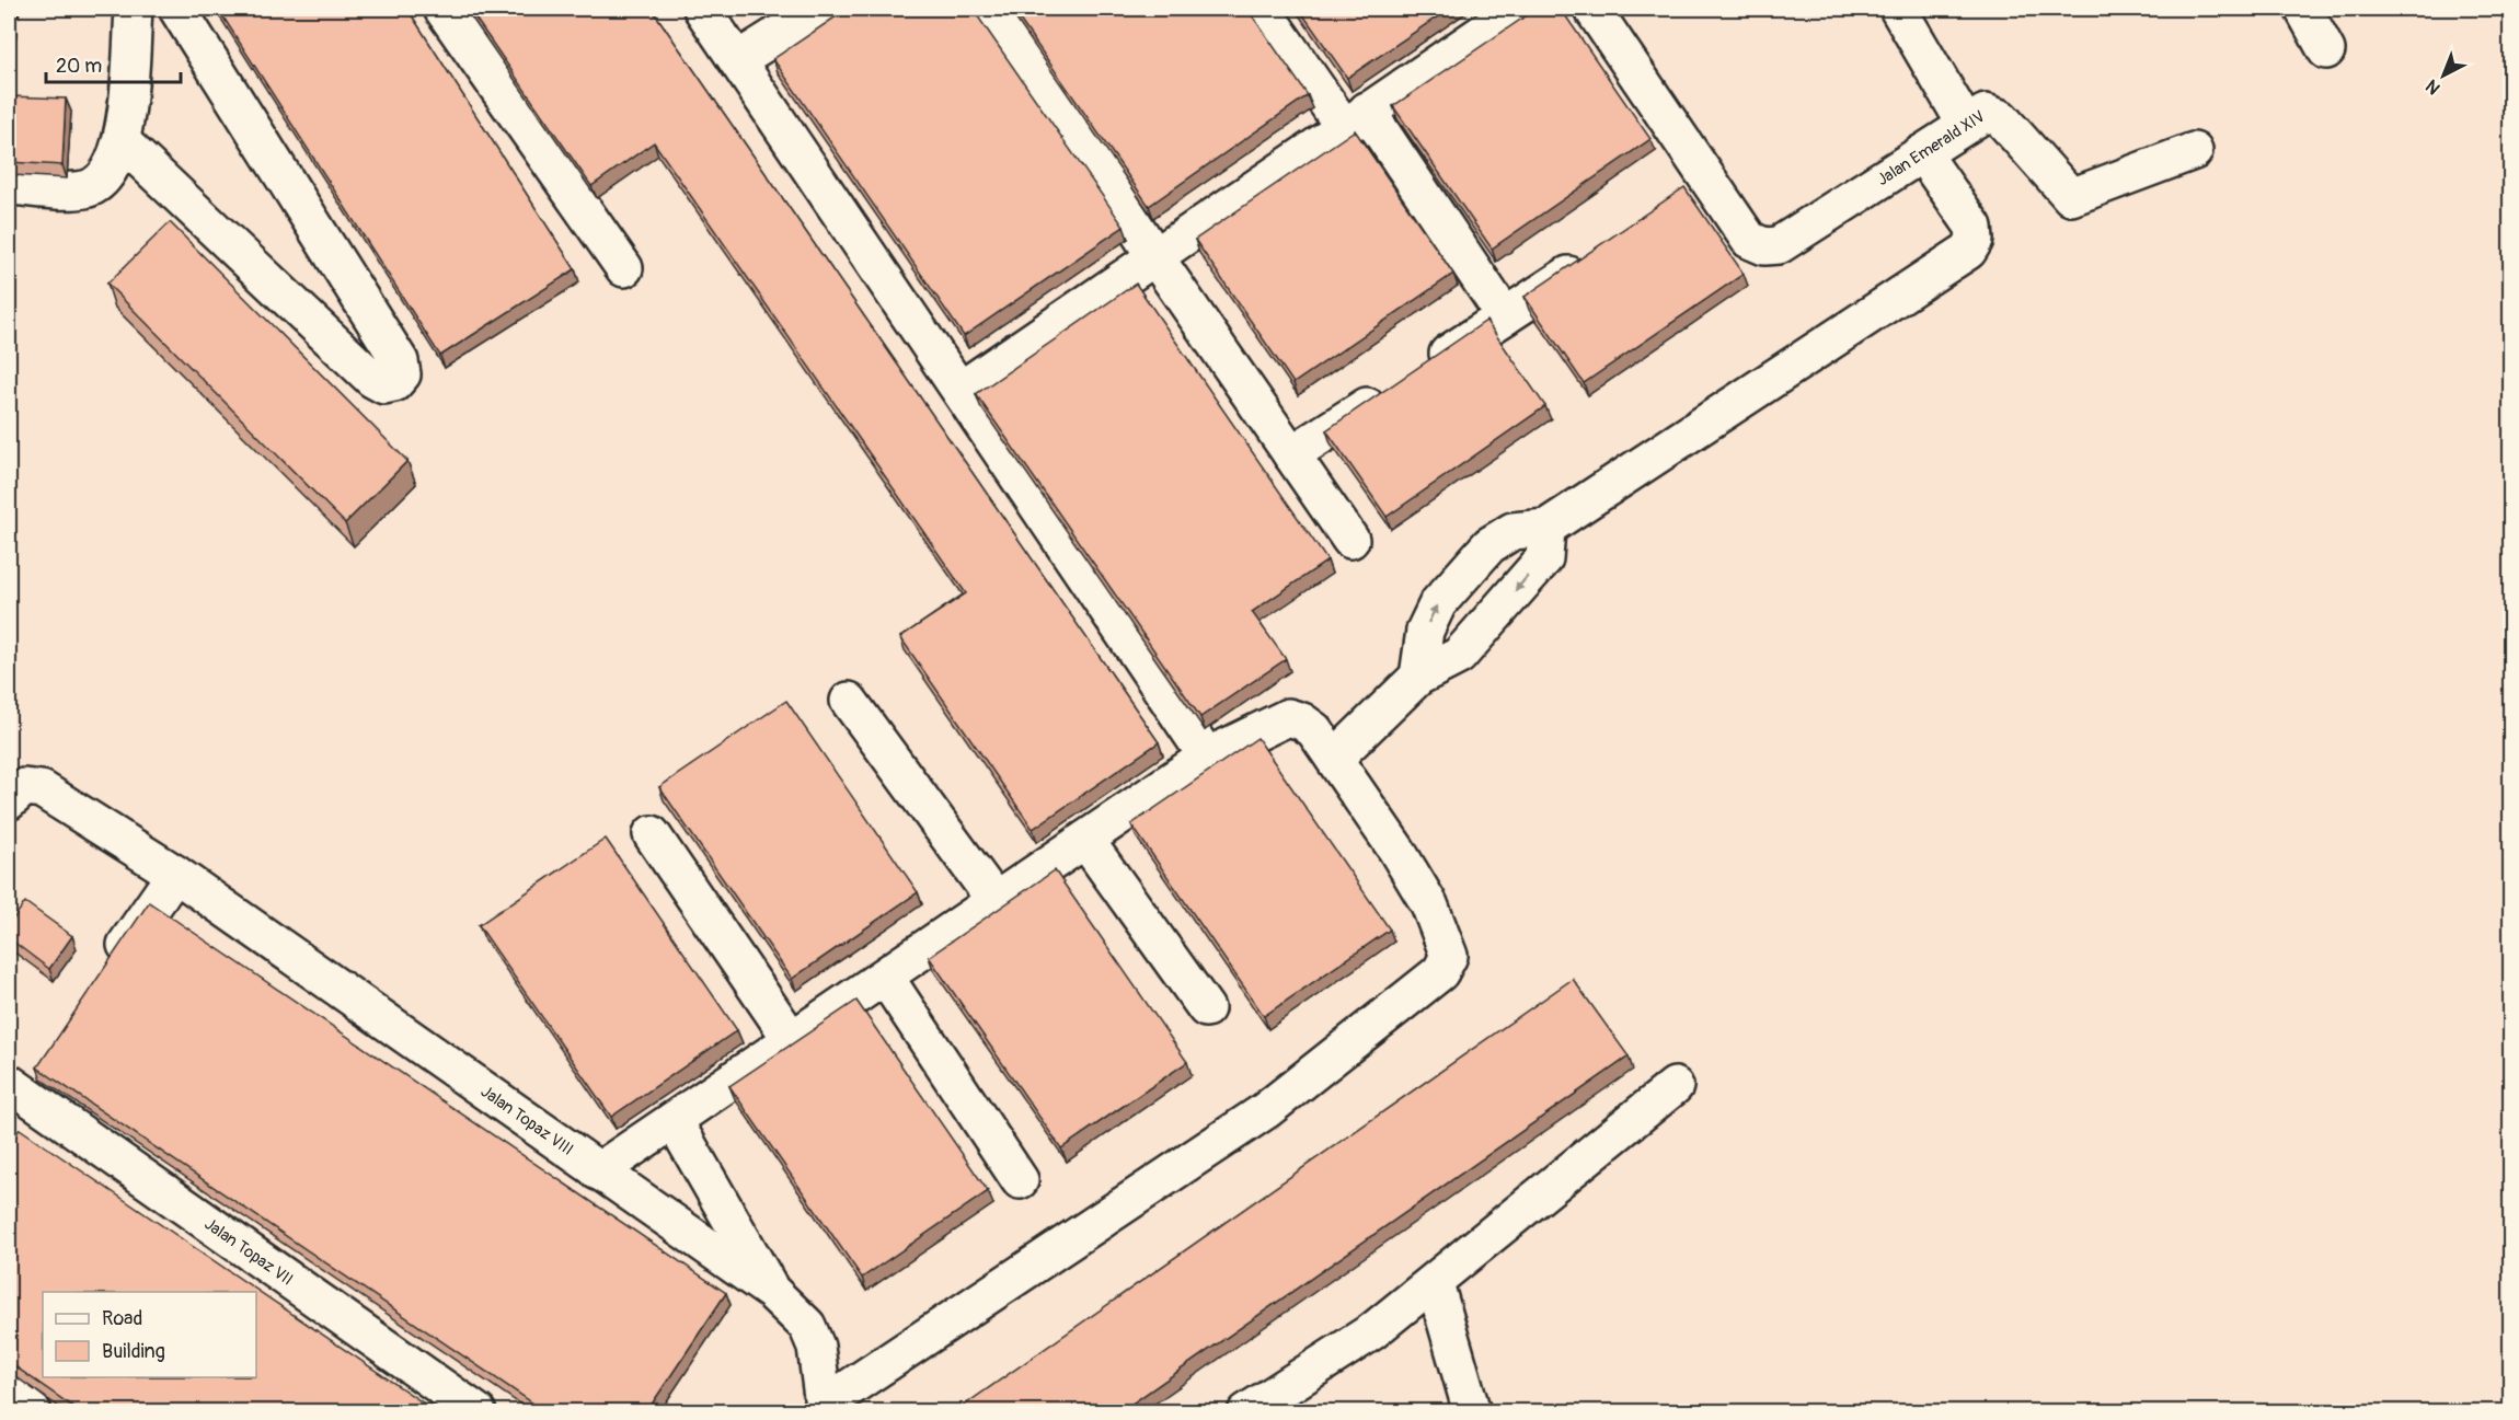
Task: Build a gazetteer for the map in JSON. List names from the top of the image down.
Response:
{
  "streets": {
    "street": ["Jalan Emerald XIV", "Jalan Topaz VIII", "Jalan Topaz VII"]
  },
  "legend": ["Road", "Building"],
  "scale_bar": "20 m",
  "north": "bottom left"
}
